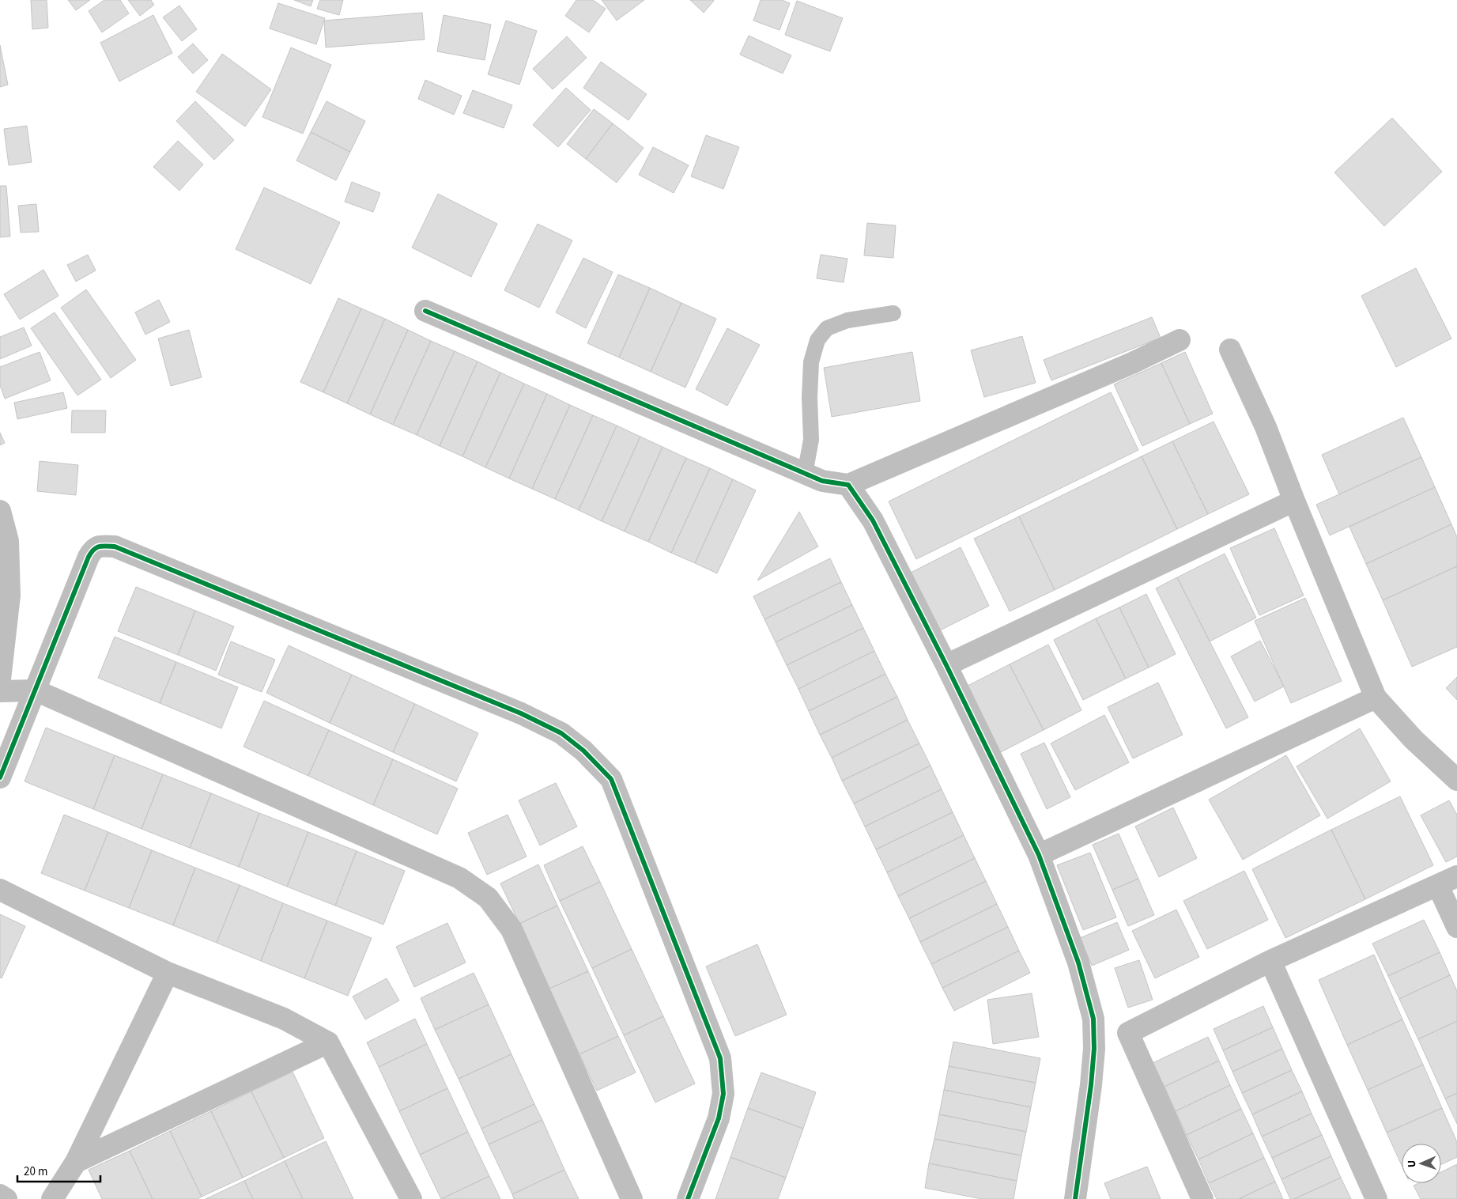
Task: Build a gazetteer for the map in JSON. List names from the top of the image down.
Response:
{
  "scale_bar": "20 m",
  "north": "left"
}
